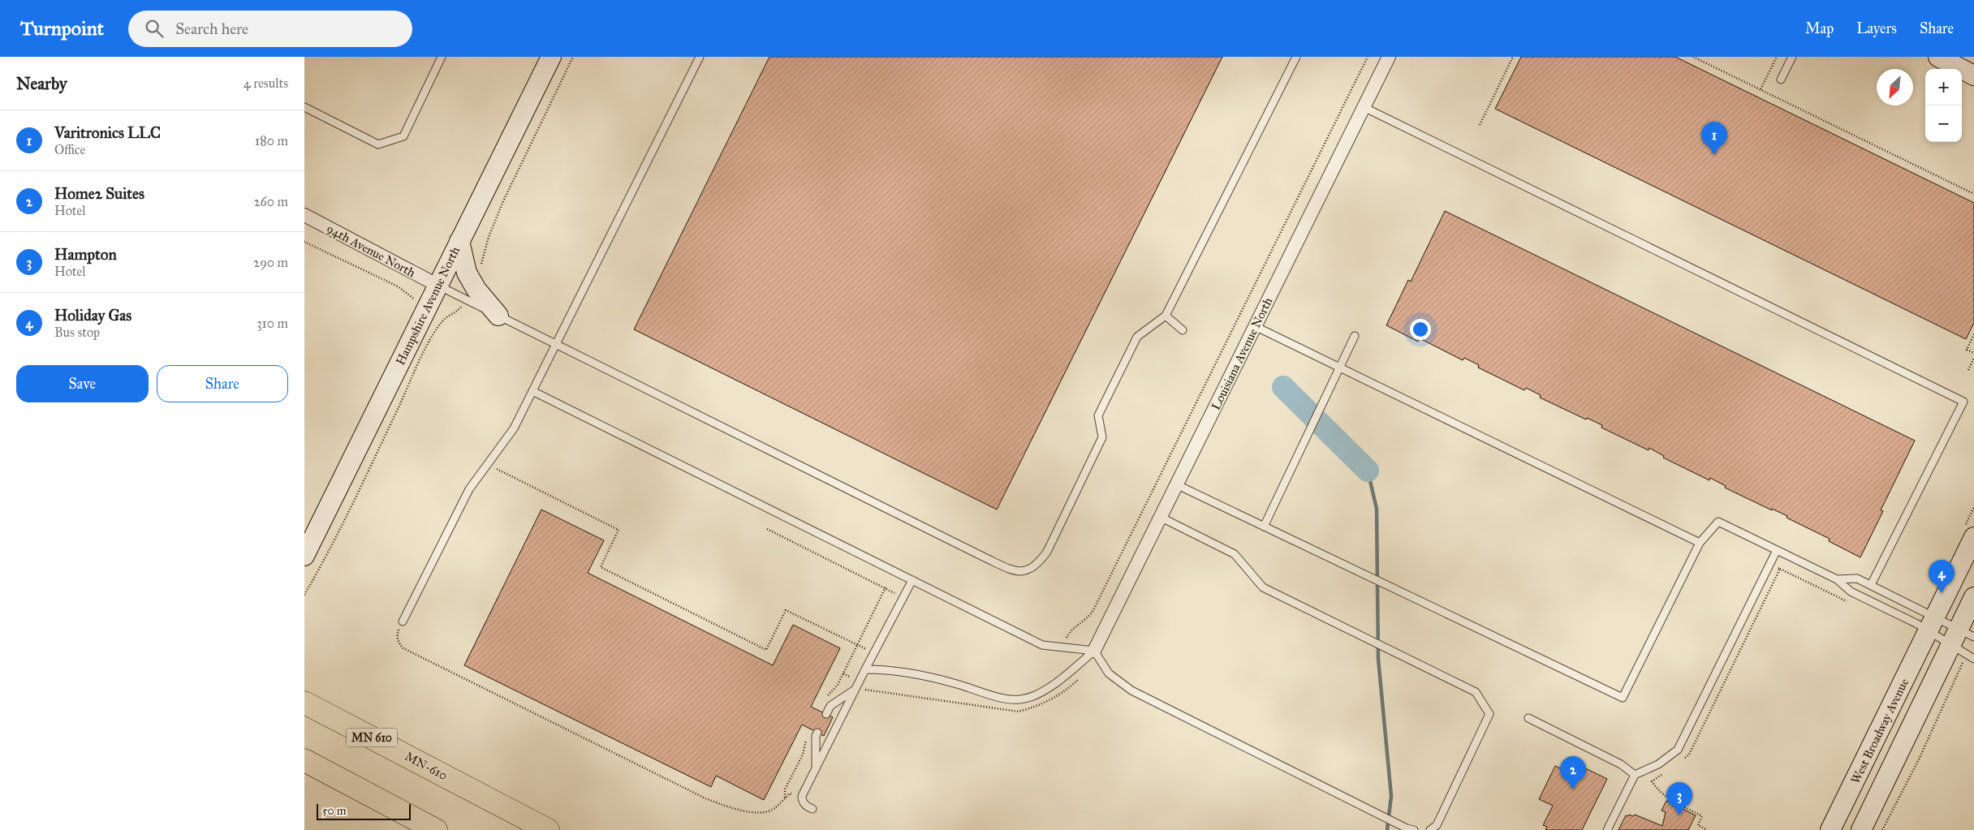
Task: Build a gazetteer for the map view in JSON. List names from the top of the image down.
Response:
{
  "streets": {
    "highway": ["MN 610", "MN-610"],
    "street": [
      "94th Avenue North",
      "Hampshire Avenue North",
      "Louisiana Avenue North",
      "West Broadway Avenue"
    ]
  },
  "crossings": [
    ["94th Avenue North", "Hampshire Avenue North"]
  ],
  "scale_bar": "50 m",
  "north": "bottom left",
  "page": {
    "header": "Turnpoint",
    "search": "Search here",
    "nav": ["Map", "Layers", "Share"],
    "heading": ["Nearby", "4 results"],
    "map_buttons": ["+", "−"],
    "list": [
      {
        "mark": "1",
        "name": "Varitronics LLC",
        "note": "Office",
        "value": "180 m"
      },
      {
        "mark": "2",
        "name": "Home2 Suites",
        "note": "Hotel",
        "value": "260 m"
      },
      {
        "mark": "3",
        "name": "Hampton",
        "note": "Hotel",
        "value": "290 m"
      },
      {
        "mark": "4",
        "name": "Holiday Gas",
        "note": "Bus stop",
        "value": "310 m"
      }
    ],
    "pins": [
      "1",
      "4",
      "2",
      "3"
    ],
    "buttons": ["Save", "Share"],
    "scale": "50 m"
  }
}
